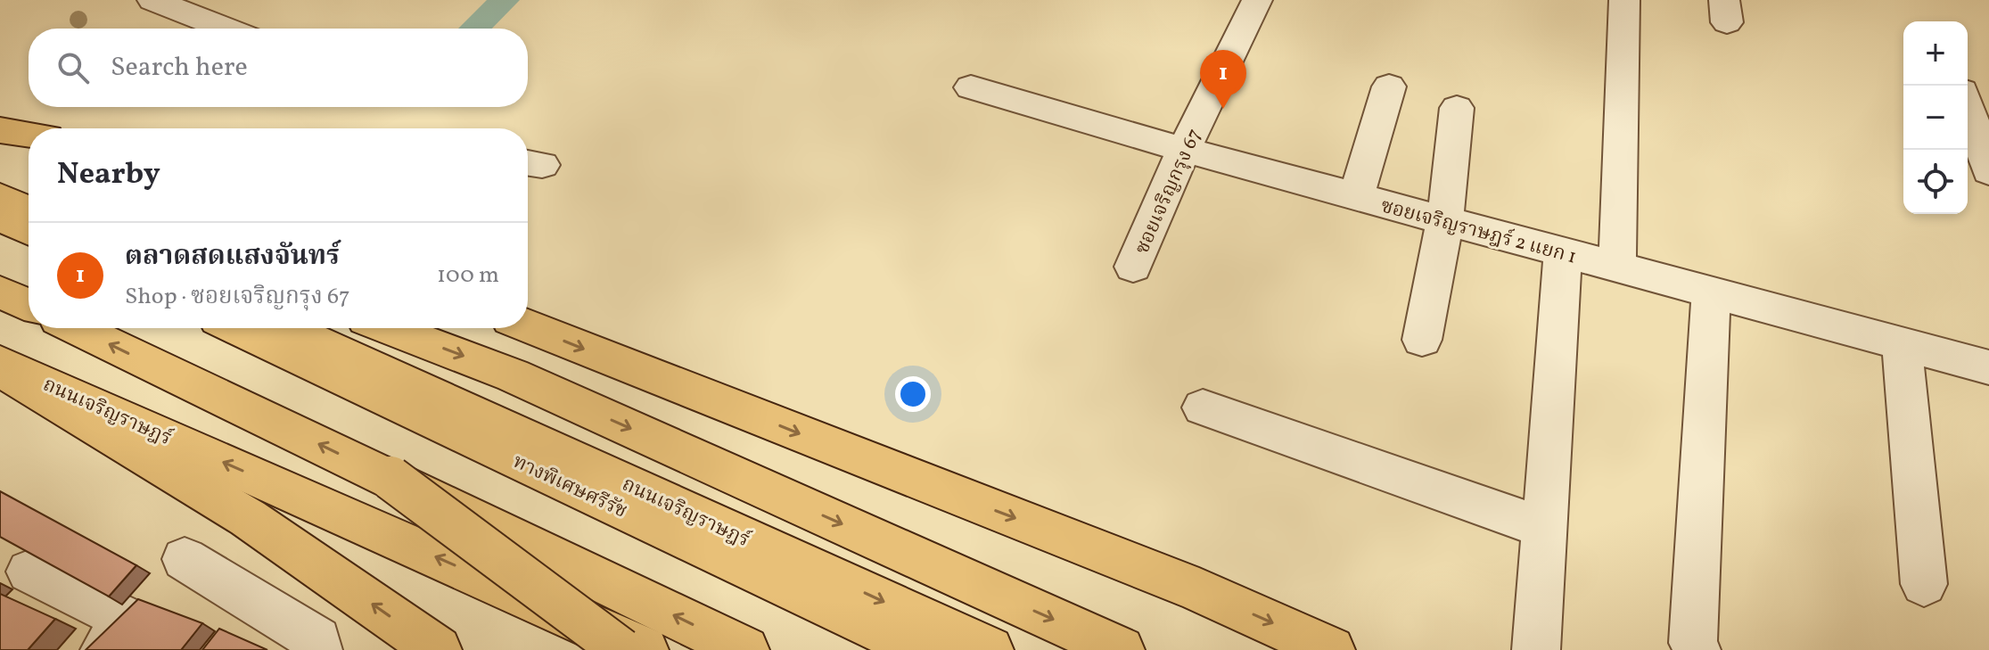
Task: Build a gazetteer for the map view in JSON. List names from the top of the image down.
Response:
{
  "streets": {
    "main road": ["ถนนเจริญราษฎร์", "ทางพิเศษศรีรัช"],
    "street": ["ซอยเจริญกรุง 67", "ซอยเจริญราษฎร์ 2 แยก 1"]
  },
  "crossings": [
    ["ซอยเจริญกรุง 67", "ซอยเจริญราษฎร์ 2 แยก 1"]
  ],
  "page": {
    "map_buttons": ["+", "−"],
    "search": "Search here",
    "pins": "1",
    "heading": "Nearby",
    "list": [
      {
        "mark": "1",
        "name": "ตลาดสดแสงจันทร์",
        "note": "Shop · ซอยเจริญกรุง 67",
        "value": "100 m"
      }
    ]
  }
}
